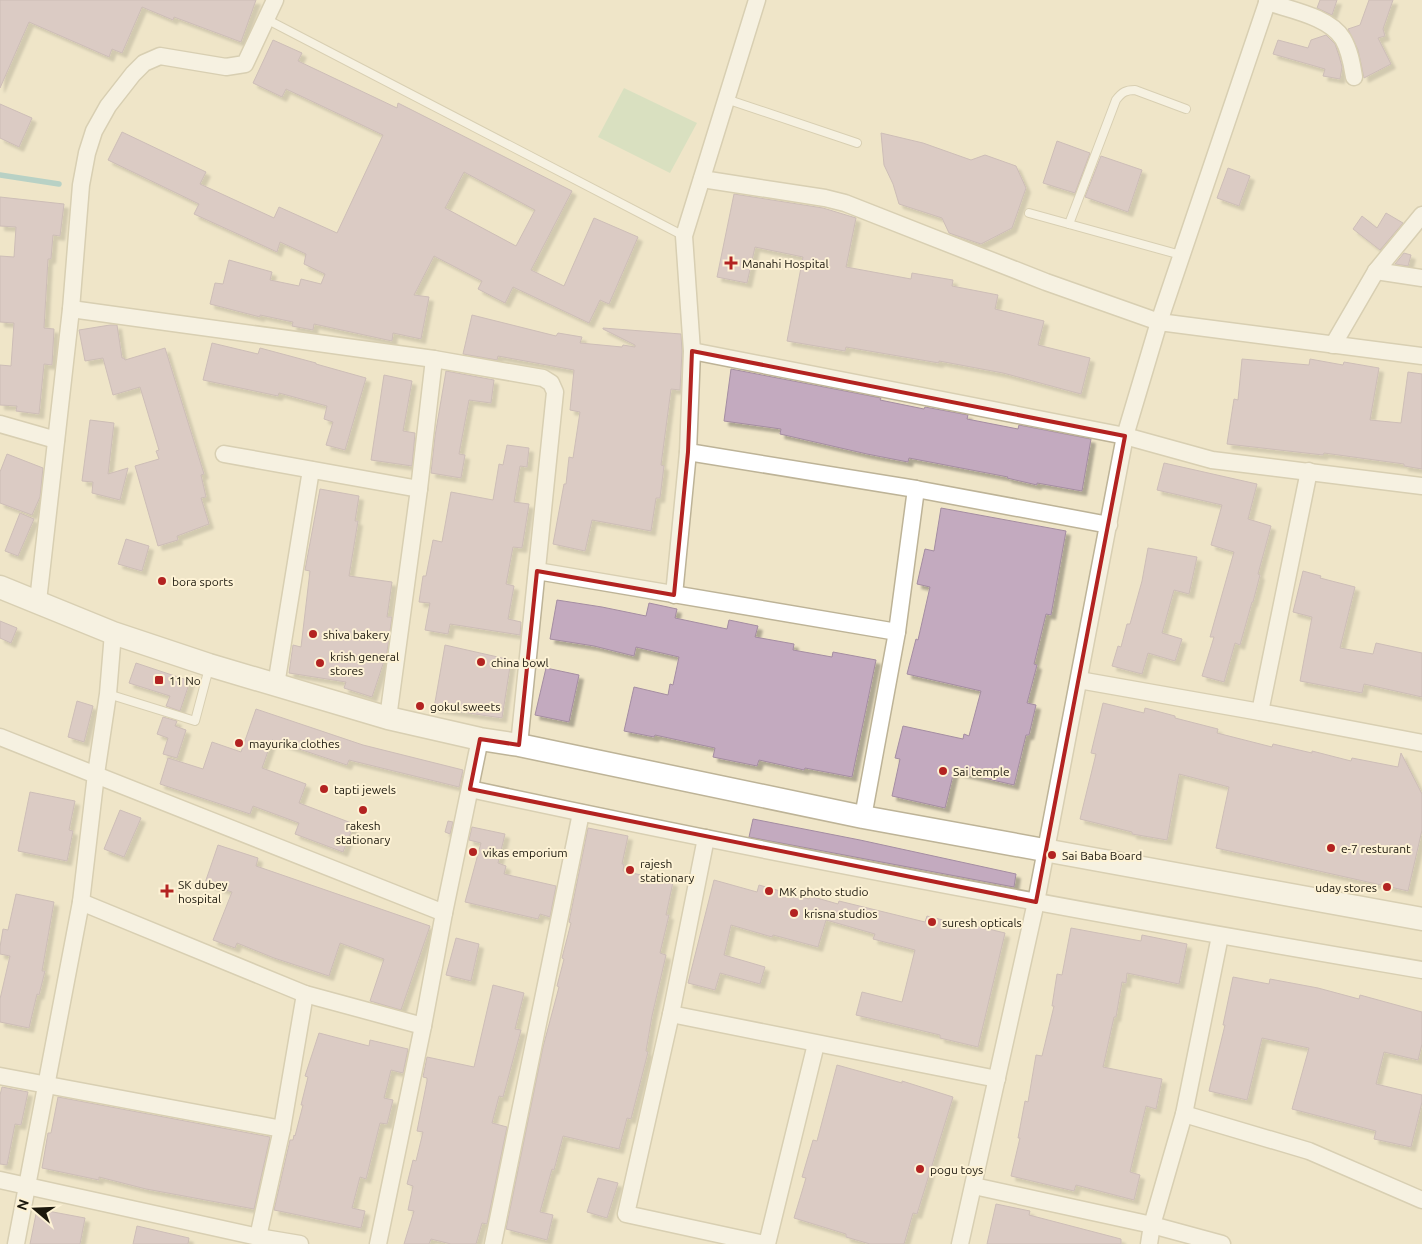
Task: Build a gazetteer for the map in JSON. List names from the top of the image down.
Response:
{
  "places": {
    "health": ["Manahi Hospital", "SK dubey hospital"],
    "other": [
      "bora sports",
      "shiva bakery",
      "china bowl",
      "krish general stores",
      "gokul sweets",
      "mayurika clothes",
      "Sai temple",
      "tapti jewels",
      "rakesh stationary",
      "e-7 resturant",
      "vikas emporium",
      "Sai Baba Board",
      "rajesh stationary",
      "uday stores",
      "MK photo studio",
      "krisna studios",
      "suresh opticals",
      "pogu toys"
    ],
    "transit": ["11 No"]
  },
  "north": "left"
}
